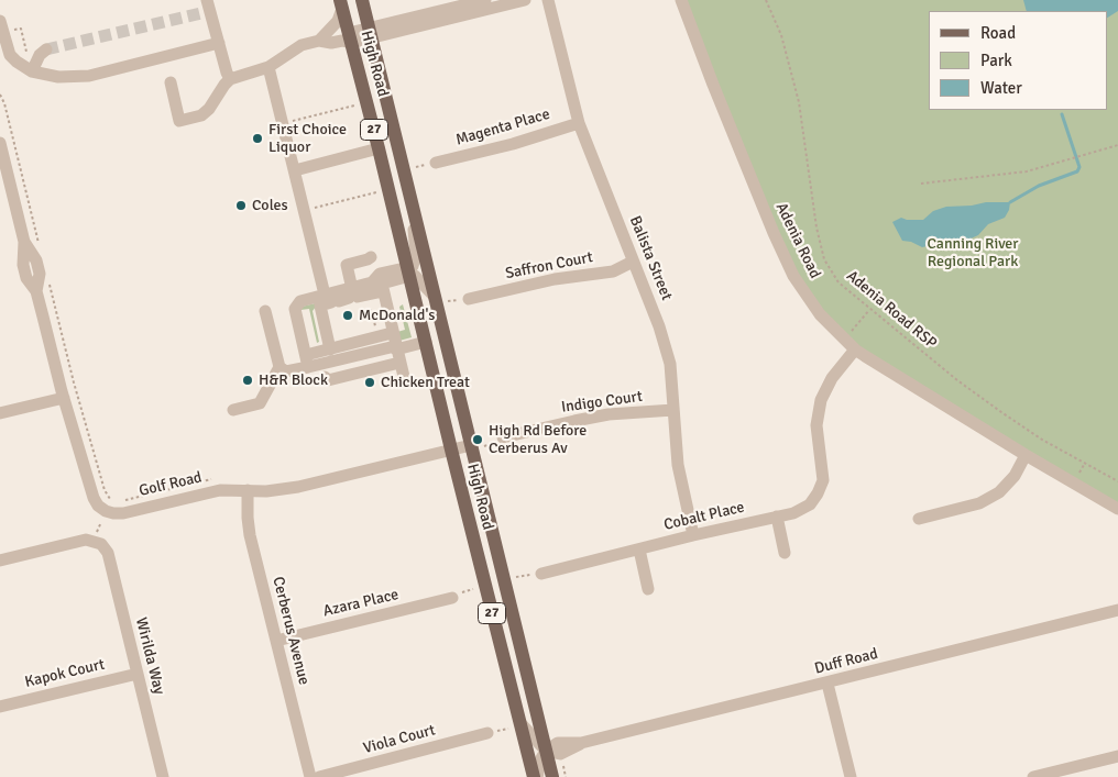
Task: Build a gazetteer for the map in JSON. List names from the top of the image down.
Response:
{
  "streets": {
    "main road": ["High Road", "27"],
    "street": [
      "Magenta Place",
      "Adenia Road",
      "Balista Street",
      "Saffron Court",
      "Indigo Court",
      "Golf Road",
      "Cobalt Place",
      "Azara Place",
      "Cerberus Avenue",
      "Wirilda Way",
      "Duff Road",
      "Kapok Court",
      "Viola Court"
    ],
    "path": ["Adenia Road RSP"]
  },
  "crossings": [
    ["High Road", "Golf Road"],
    ["High Road", "Duff Road"],
    ["Magenta Place", "Balista Street"],
    ["Adenia Road", "Cobalt Place"],
    ["Balista Street", "Saffron Court"],
    ["Balista Street", "Indigo Court"],
    ["Balista Street", "Cobalt Place"],
    ["Golf Road", "Cerberus Avenue"],
    ["Azara Place", "Cerberus Avenue"],
    ["Wirilda Way", "Kapok Court"]
  ],
  "parks": ["Canning River Regional Park"],
  "places": [
    "First Choice Liquor",
    "Coles",
    "McDonald's",
    "H&R Block",
    "Chicken Treat",
    "High Rd Before Cerberus Av"
  ],
  "legend": ["Road", "Park", "Water"]
}
